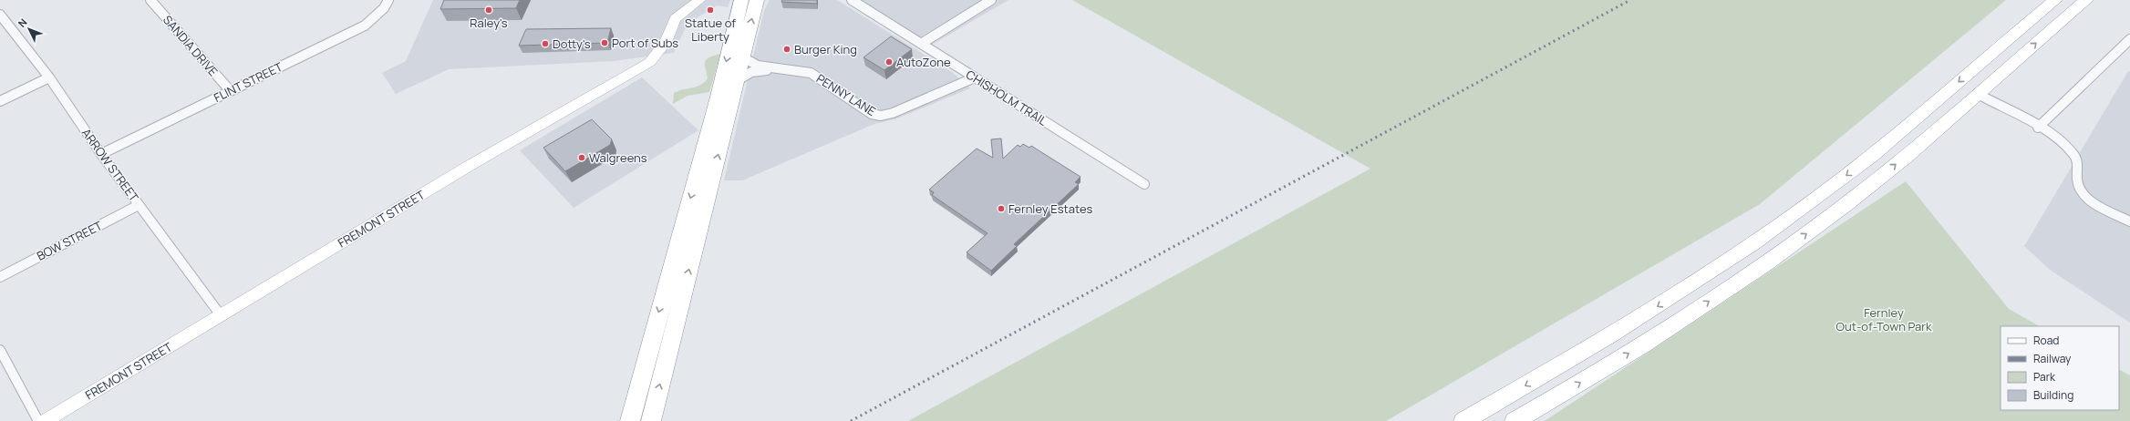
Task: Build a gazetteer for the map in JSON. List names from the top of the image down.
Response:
{
  "streets": {
    "street": [
      "SANDIA DRIVE",
      "FLINT STREET",
      "PENNY LANE",
      "CHISHOLM TRAIL",
      "ARROW STREET",
      "FREMONT STREET",
      "BOW STREET"
    ]
  },
  "crossings": [
    ["SANDIA DRIVE", "FLINT STREET"],
    ["FLINT STREET", "ARROW STREET"],
    ["PENNY LANE", "CHISHOLM TRAIL"],
    ["ARROW STREET", "FREMONT STREET"],
    ["ARROW STREET", "BOW STREET"]
  ],
  "parks": ["Fernley Out-of-Town Park"],
  "places": [
    "Raley's",
    "Statue of Liberty",
    "Port of Subs",
    "Dotty's",
    "Burger King",
    "AutoZone",
    "Walgreens",
    "Fernley Estates"
  ],
  "legend": [
    "Road",
    "Railway",
    "Park",
    "Building"
  ],
  "north": "top left"
}
